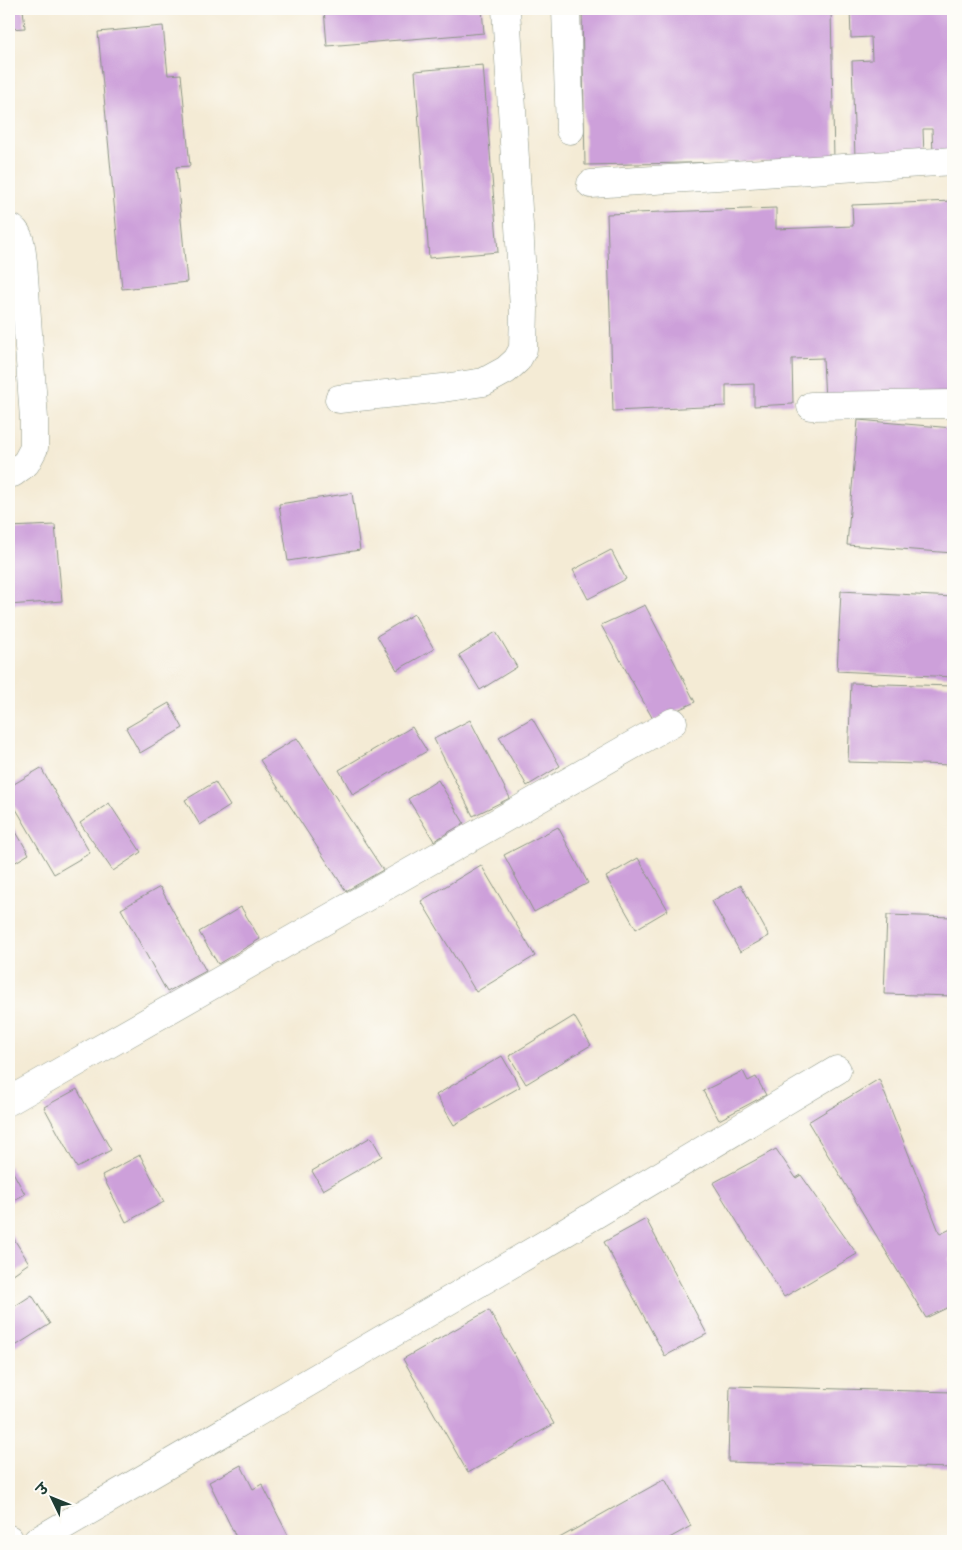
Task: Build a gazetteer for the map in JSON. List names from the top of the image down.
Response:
{
  "north": "top left"
}
